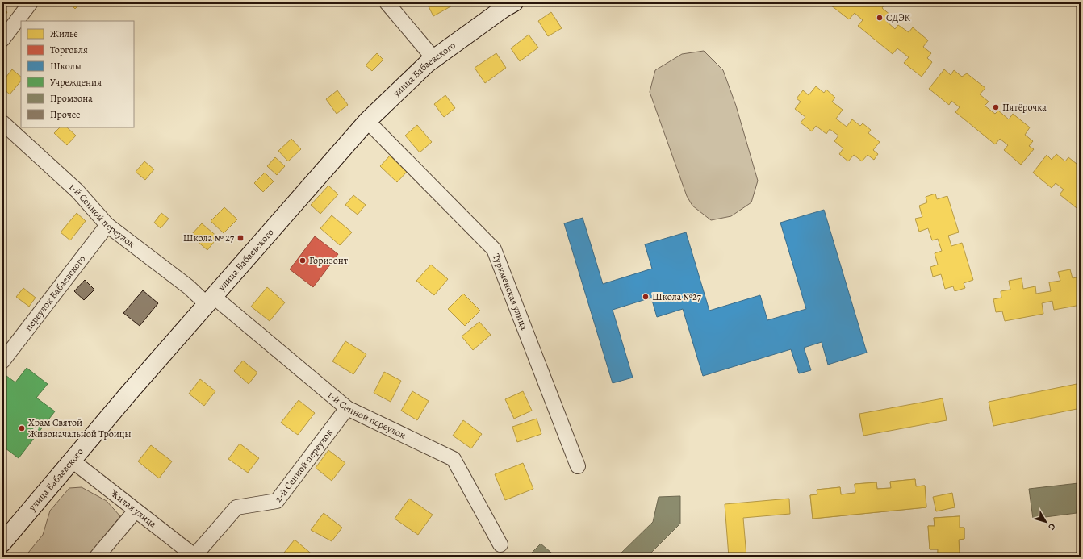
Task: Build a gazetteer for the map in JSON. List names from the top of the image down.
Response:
{
  "streets": {
    "main road": ["улица Бабаевского"],
    "street": [
      "1-й Сенной переулок",
      "Туркменская улица",
      "переулок Бабаевского",
      "2-й Сенной переулок",
      "Жилая улица"
    ]
  },
  "crossings": [
    ["улица Бабаевского", "1-й Сенной переулок"],
    ["улица Бабаевского", "Туркменская улица"],
    ["улица Бабаевского", "Жилая улица"],
    ["1-й Сенной переулок", "переулок Бабаевского"],
    ["1-й Сенной переулок", "2-й Сенной переулок"],
    ["2-й Сенной переулок", "Жилая улица"]
  ],
  "places": {
    "other": [
      "СДЭК",
      "Пятёрочка",
      "Горизонт",
      "Школа №27",
      "Храм Святой Живоначальной Троицы"
    ],
    "transit": ["Школа № 27"]
  },
  "legend": [
    "Жильё",
    "Торговля",
    "Школы",
    "Учреждения",
    "Промзона",
    "Прочее"
  ],
  "north": "bottom right"
}
